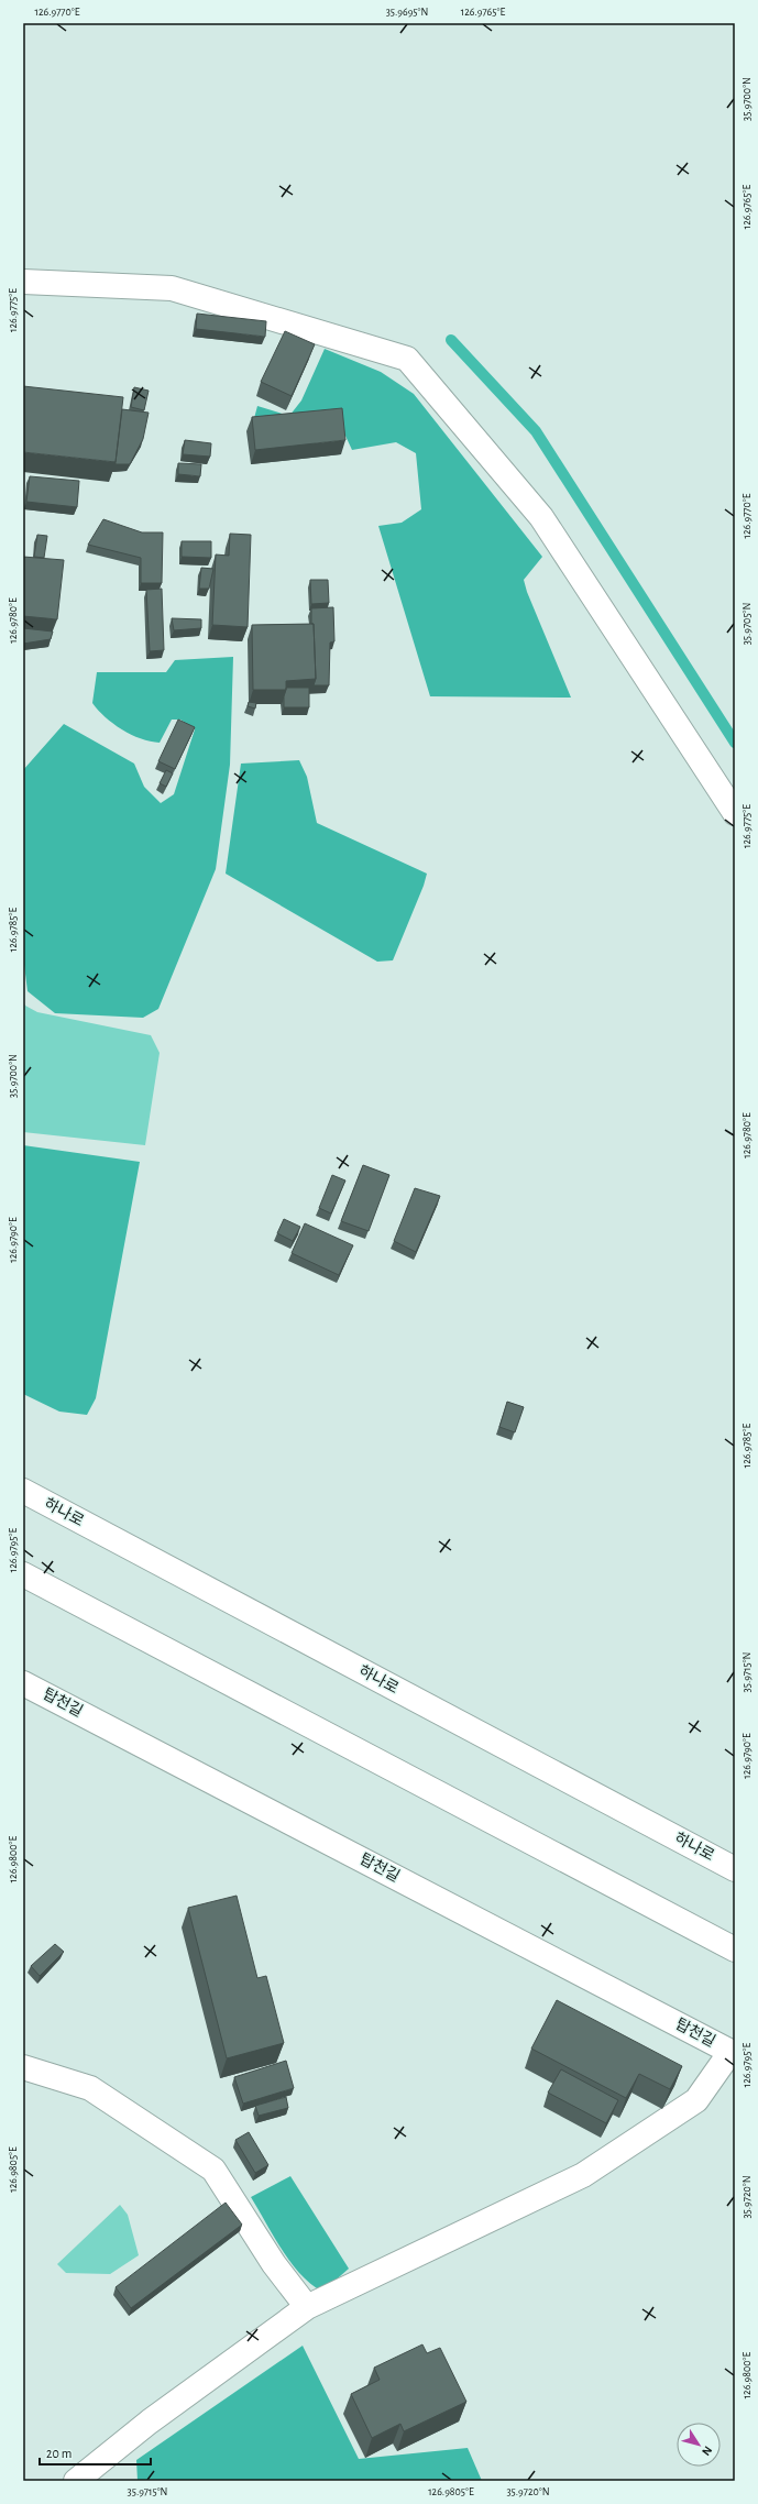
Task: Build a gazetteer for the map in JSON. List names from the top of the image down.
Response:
{
  "streets": {
    "street": ["하나로", "탑천길"]
  },
  "scale_bar": "20 m",
  "north": "bottom right",
  "coordinates": [
    "126.9770°E",
    "35.9695°N",
    "126.9765°E",
    "35.9700°N",
    "126.9775°E",
    "126.9780°E",
    "35.9705°N",
    "126.9785°E",
    "126.9790°E",
    "126.9795°E",
    "35.9715°N",
    "126.9800°E",
    "126.9805°E",
    "35.9720°N"
  ]
}
